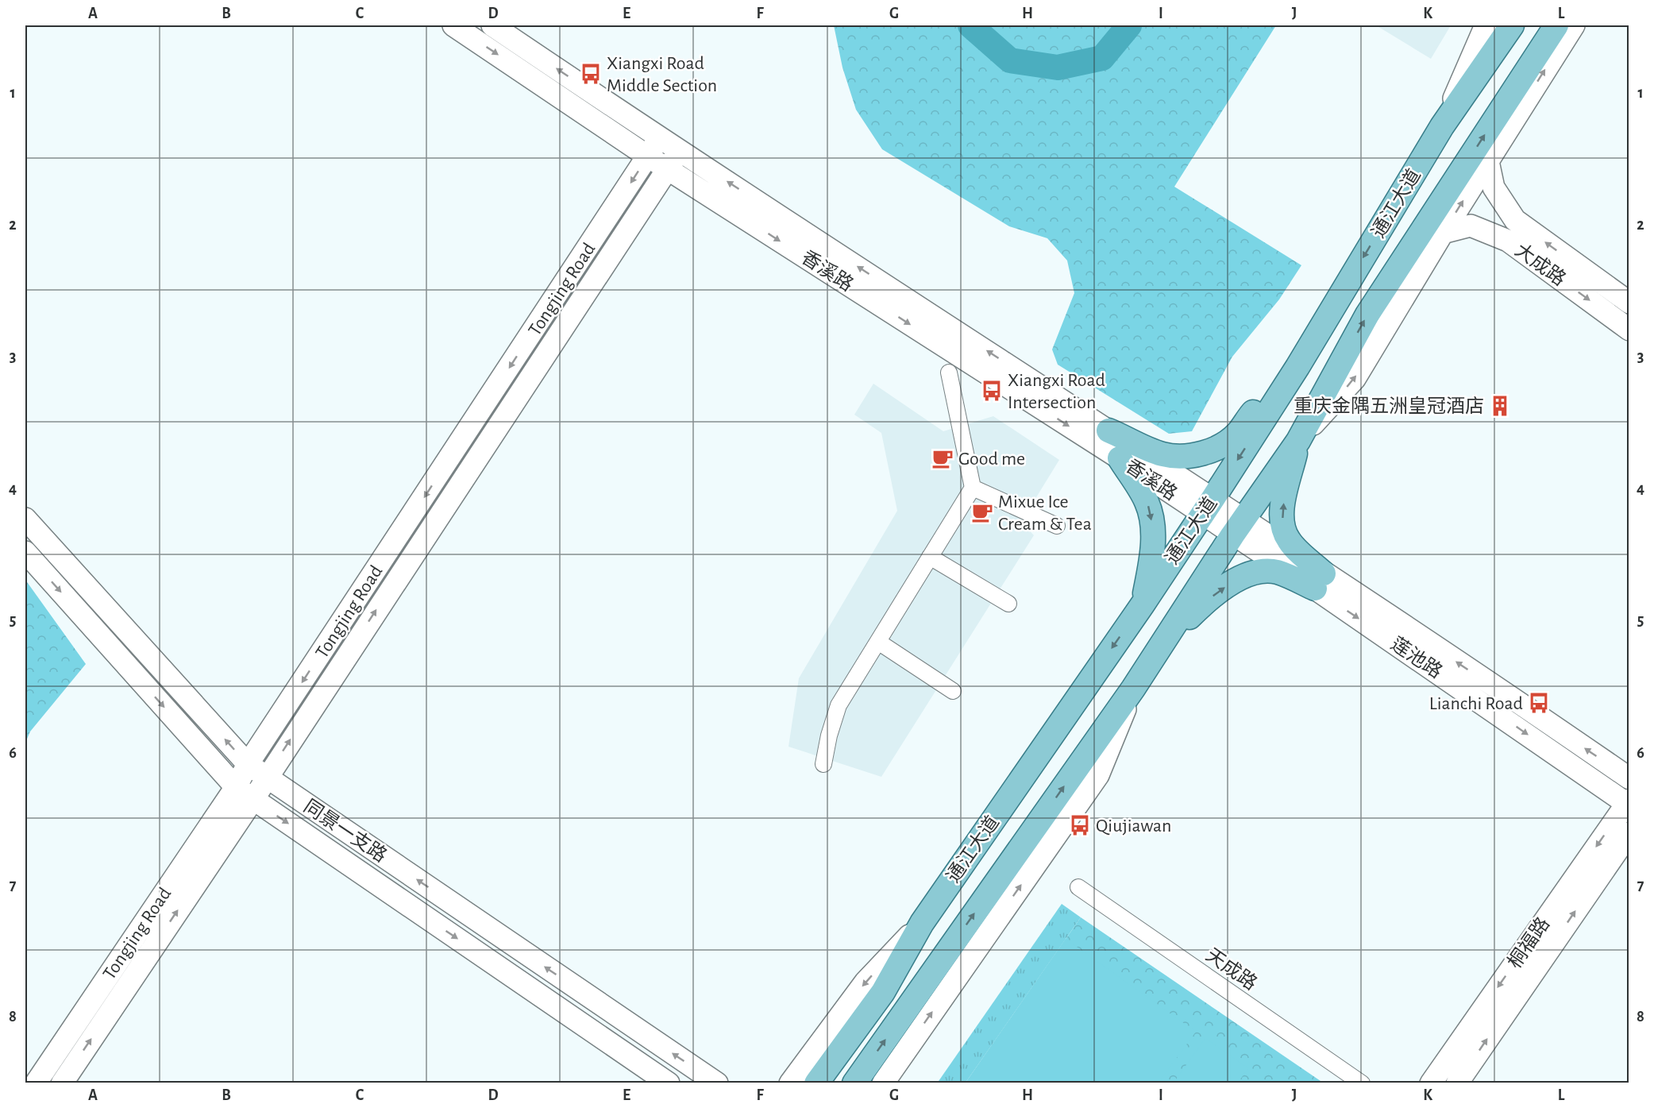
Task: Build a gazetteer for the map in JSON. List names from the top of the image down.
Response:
{
  "streets": {
    "main road": ["通江大道"],
    "street": [
      "大成路",
      "香溪路",
      "Tongjing Road",
      "莲池路",
      "同景一支路",
      "桐福路",
      "天成路"
    ]
  },
  "crossings": [
    ["通江大道", "大成路"],
    ["通江大道", "香溪路"],
    ["通江大道", "莲池路"],
    ["香溪路", "Tongjing Road"],
    ["香溪路", "莲池路"],
    ["Tongjing Road", "同景一支路"],
    ["莲池路", "桐福路"]
  ],
  "places": {
    "bus stop": [
      "Xiangxi Road Middle Section",
      "Xiangxi Road Intersection",
      "Lianchi Road",
      "Qiujiawan"
    ],
    "building": ["重庆金隅五洲皇冠酒店"],
    "cafe": ["Good me", "Mixue Ice Cream & Tea"]
  },
  "grid": {
    "columns": [
      "A",
      "B",
      "C",
      "D",
      "E",
      "F",
      "G",
      "H",
      "I",
      "J",
      "K",
      "L"
    ],
    "rows": [
      "1",
      "2",
      "3",
      "4",
      "5",
      "6",
      "7",
      "8"
    ]
  }
}
